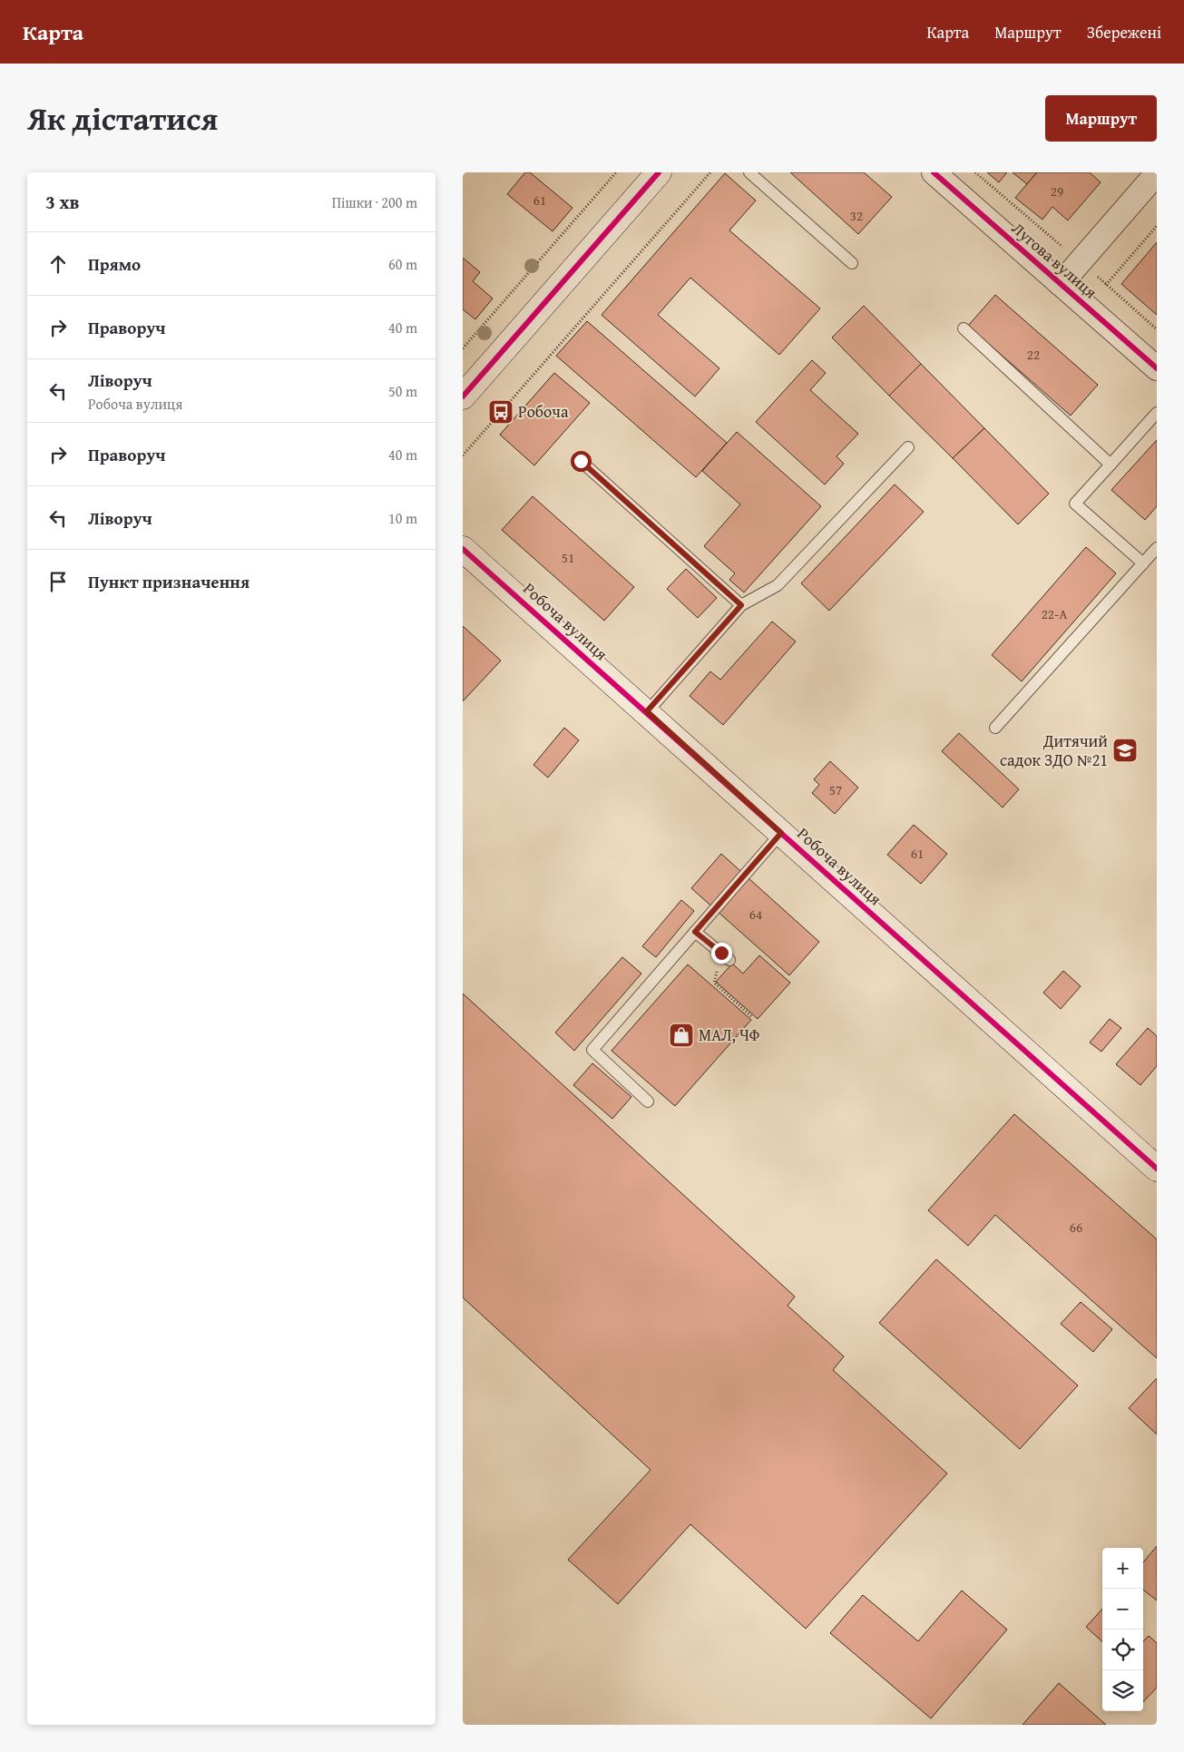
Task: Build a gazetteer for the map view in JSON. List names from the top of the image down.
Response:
{
  "streets": {
    "street": ["Лугова вулиця", "Робоча вулиця"]
  },
  "places": {
    "bus stop": ["Робоча"],
    "school or university": ["Дитячий садок ЗДО №21"],
    "shop": ["МАЛ, ЧФ"]
  },
  "house_numbers": [
    "29",
    "61",
    "32",
    "22",
    "51",
    "22-А",
    "57",
    "61",
    "64",
    "66"
  ],
  "page": {
    "header": "Карта",
    "nav": ["Карта", "Маршрут", "Збережені"],
    "title": "Як дістатися",
    "buttons": "Маршрут",
    "heading": ["3 хв", "Пішки · 200 m"],
    "list": [
      ["Прямо", "60 m"],
      ["Праворуч", "40 m"],
      ["Ліворуч", "Робоча вулиця", "50 m"],
      ["Праворуч", "40 m"],
      ["Ліворуч", "10 m"],
      "Пункт призначення"
    ],
    "map_buttons": ["+", "−"]
  }
}
